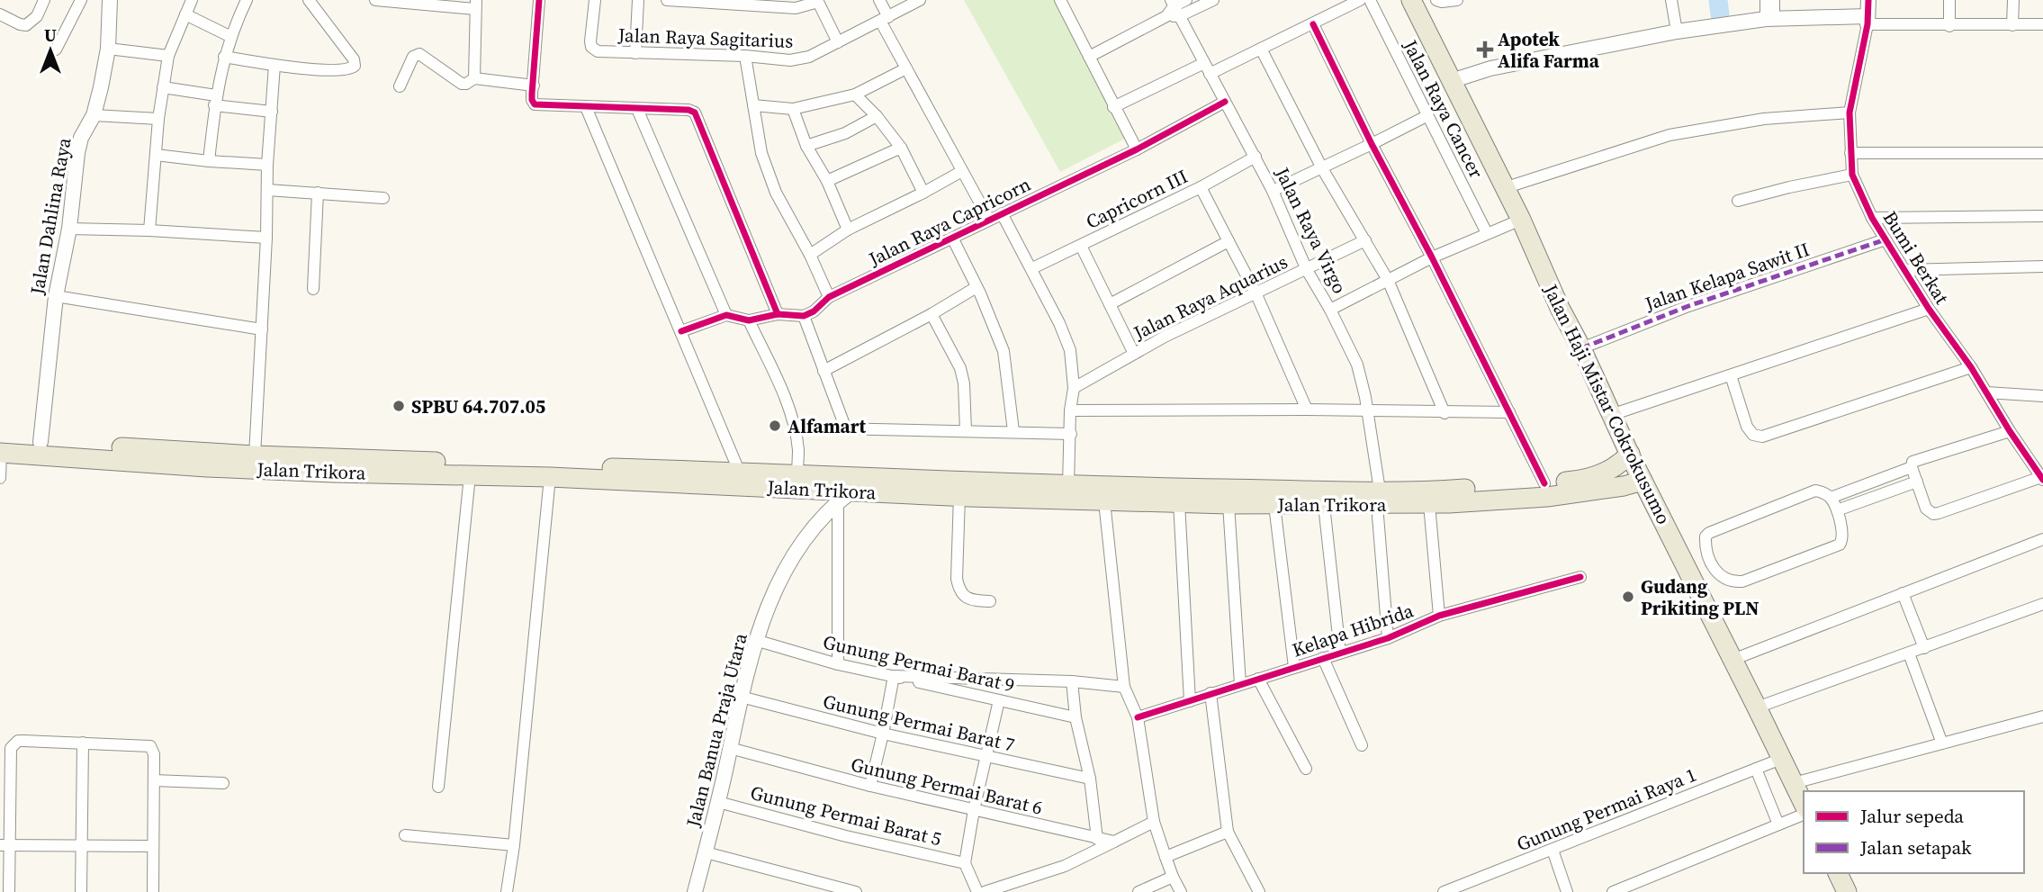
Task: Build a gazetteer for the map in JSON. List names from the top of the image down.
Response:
{
  "streets": {
    "main road": ["Jalan Haji Mistar Cokrokusumo", "Jalan Trikora"],
    "street": [
      "Jalan Raya Sagitarius",
      "Jalan Raya Cancer",
      "Capricorn III",
      "Jalan Dahlina Raya",
      "Jalan Raya Capricorn",
      "Jalan Raya Virgo",
      "Bumi Berkat",
      "Jalan Kelapa Sawit II",
      "Jalan Raya Aquarius",
      "Kelapa Hibrida",
      "Gunung Permai Barat 9",
      "Gunung Permai Barat 7",
      "Jalan Banua Praja Utara",
      "Gunung Permai Barat 6",
      "Gunung Permai Raya 1",
      "Gunung Permai Barat 5"
    ]
  },
  "crossings": [
    ["Capricorn III", "Jalan Raya Virgo"],
    ["Jalan Dahlina Raya", "Jalan Trikora"],
    ["Jalan Raya Capricorn", "Jalan Raya Virgo"],
    ["Jalan Raya Virgo", "Jalan Raya Aquarius"],
    ["Jalan Raya Virgo", "Jalan Trikora"],
    ["Jalan Raya Virgo", "Kelapa Hibrida"],
    ["Bumi Berkat", "Jalan Kelapa Sawit II"],
    ["Jalan Kelapa Sawit II", "Jalan Haji Mistar Cokrokusumo"],
    ["Jalan Haji Mistar Cokrokusumo", "Jalan Trikora"],
    ["Jalan Haji Mistar Cokrokusumo", "Gunung Permai Raya 1"],
    ["Jalan Trikora", "Jalan Banua Praja Utara"],
    ["Gunung Permai Barat 9", "Jalan Banua Praja Utara"],
    ["Gunung Permai Barat 7", "Jalan Banua Praja Utara"],
    ["Jalan Banua Praja Utara", "Gunung Permai Barat 6"],
    ["Jalan Banua Praja Utara", "Gunung Permai Barat 5"]
  ],
  "places": {
    "health": ["Apotek Alifa Farma"],
    "other": ["SPBU 64.707.05", "Alfamart", "Gudang Prikiting PLN"]
  },
  "legend": ["Jalur sepeda", "Jalan setapak"],
  "north": "top"
}
